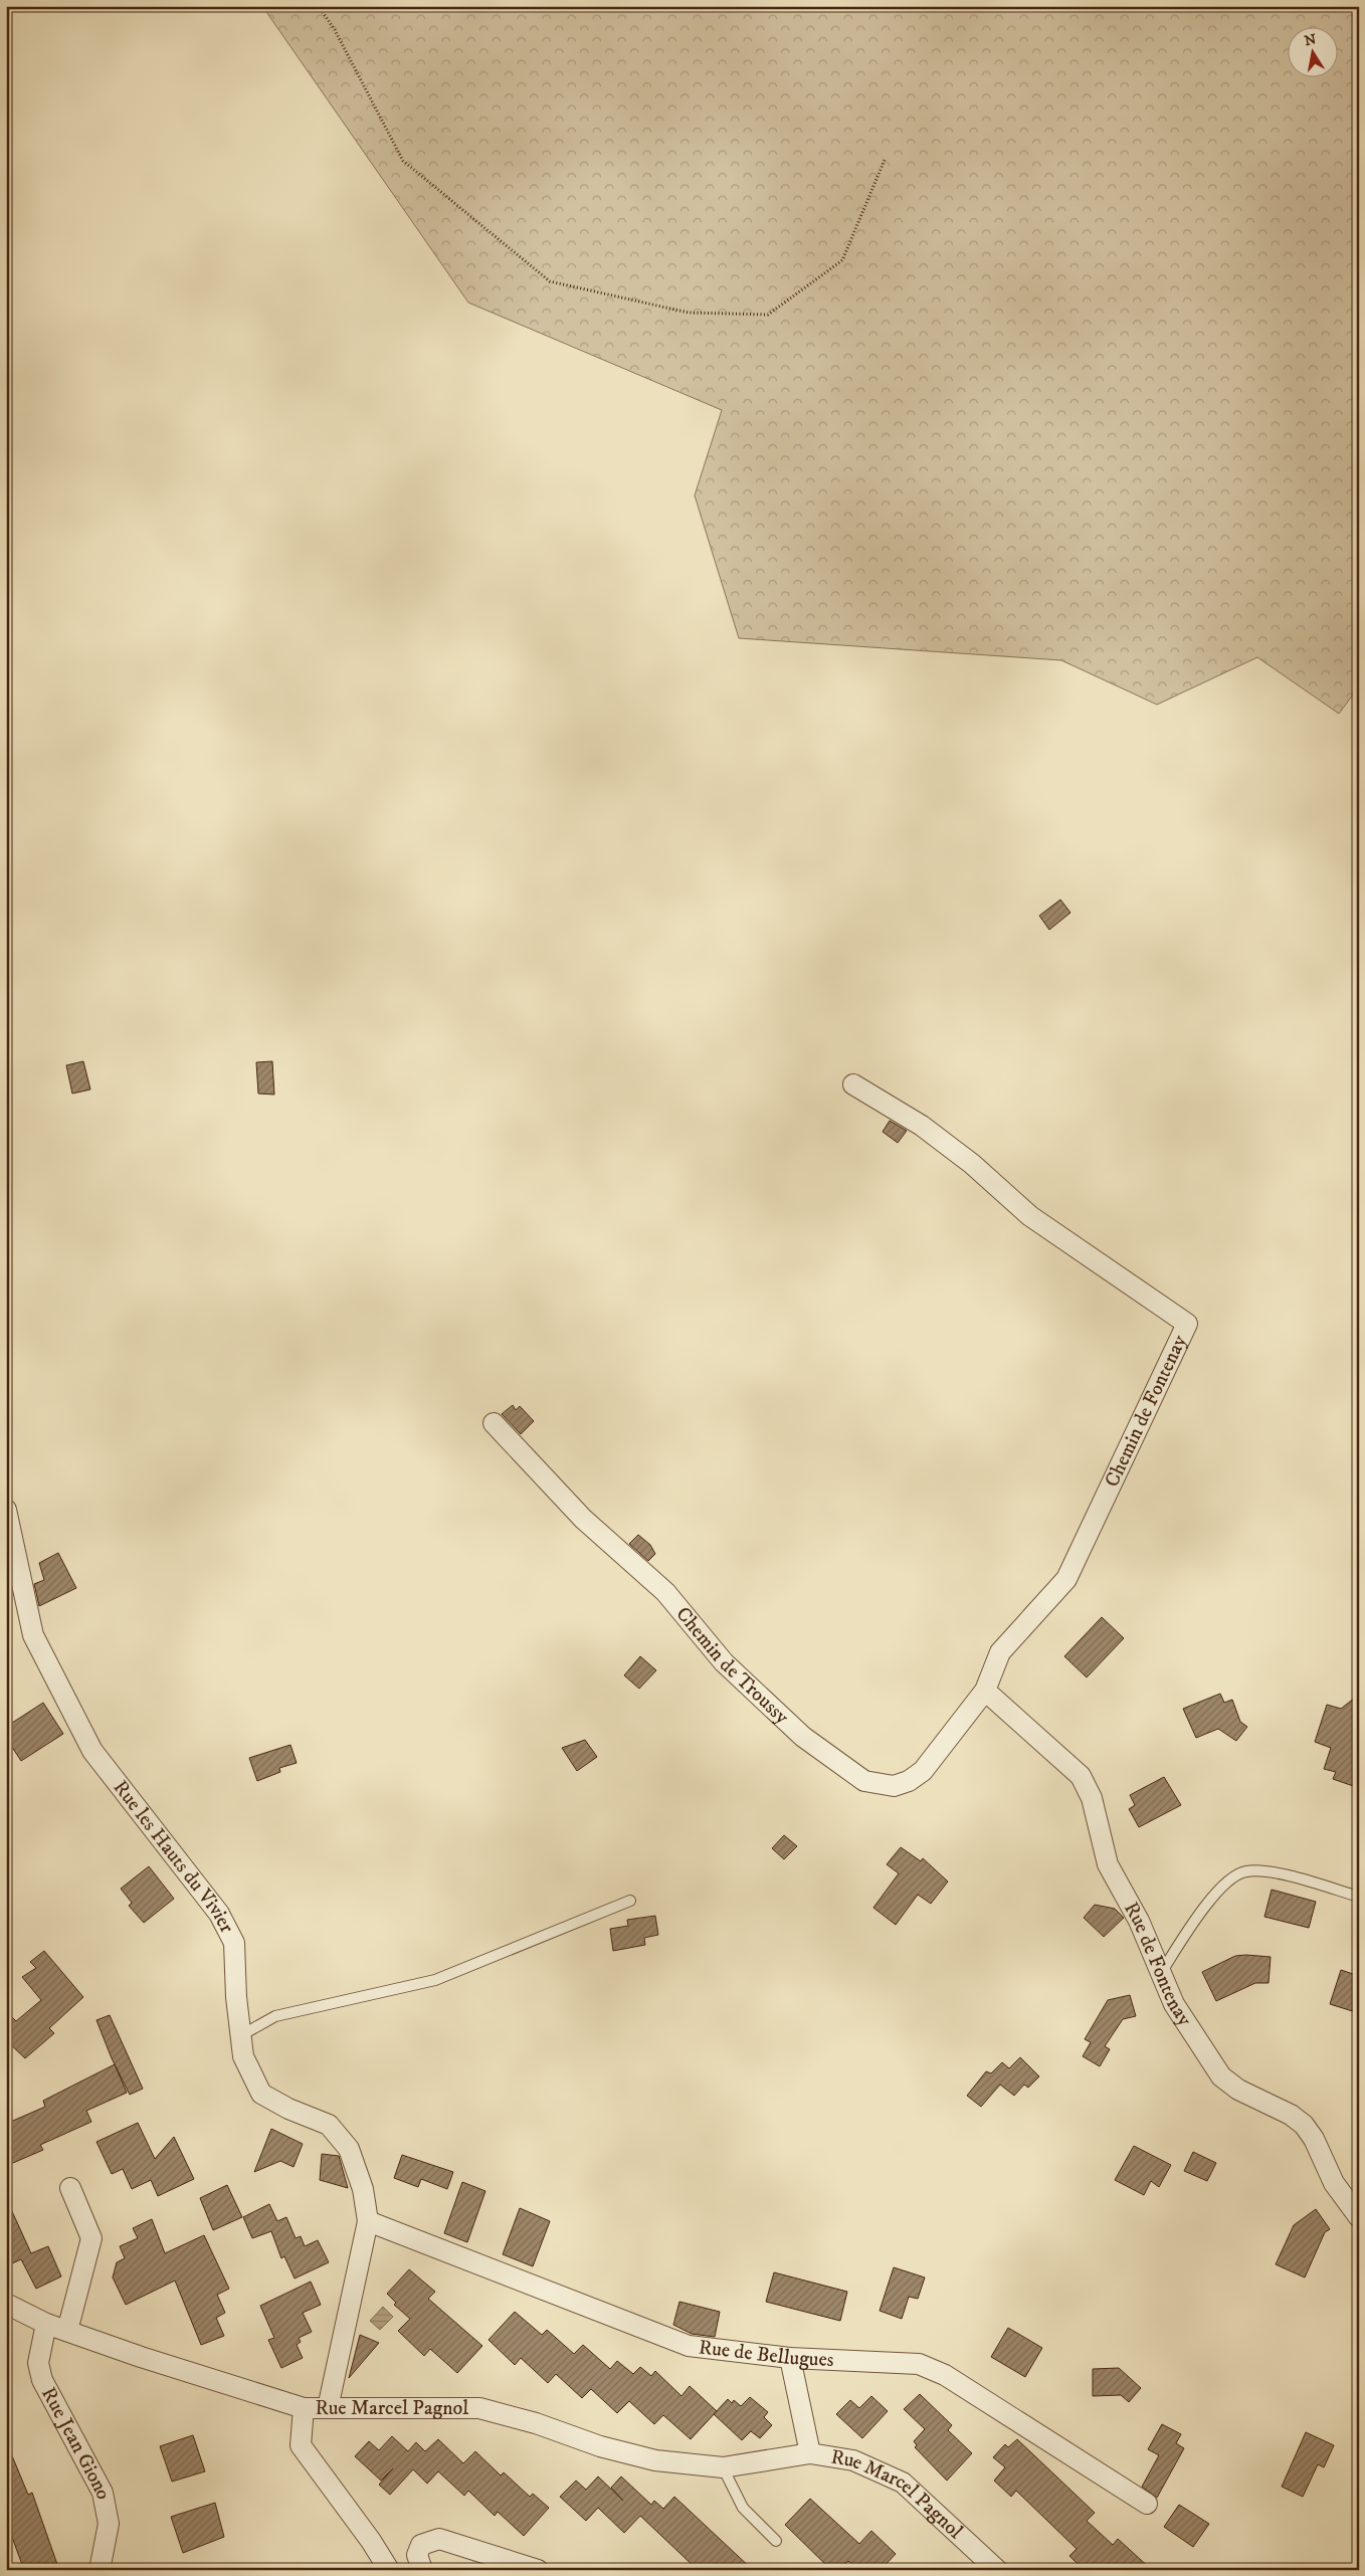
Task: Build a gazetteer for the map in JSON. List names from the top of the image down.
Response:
{
  "streets": {
    "street": [
      "Chemin de Fontenay",
      "Chemin de Troussy",
      "Rue les Hauts du Vivier",
      "Rue de Fontenay",
      "Rue de Bellugues",
      "Rue Marcel Pagnol",
      "Rue Jean Giono"
    ]
  },
  "crossings": [
    ["Chemin de Fontenay", "Chemin de Troussy"],
    ["Chemin de Fontenay", "Rue de Fontenay"],
    ["Chemin de Troussy", "Rue de Fontenay"],
    ["Rue les Hauts du Vivier", "Rue de Bellugues"],
    ["Rue les Hauts du Vivier", "Rue Marcel Pagnol"],
    ["Rue de Bellugues", "Rue Marcel Pagnol"],
    ["Rue Marcel Pagnol", "Rue Jean Giono"]
  ],
  "north": "top"
}
